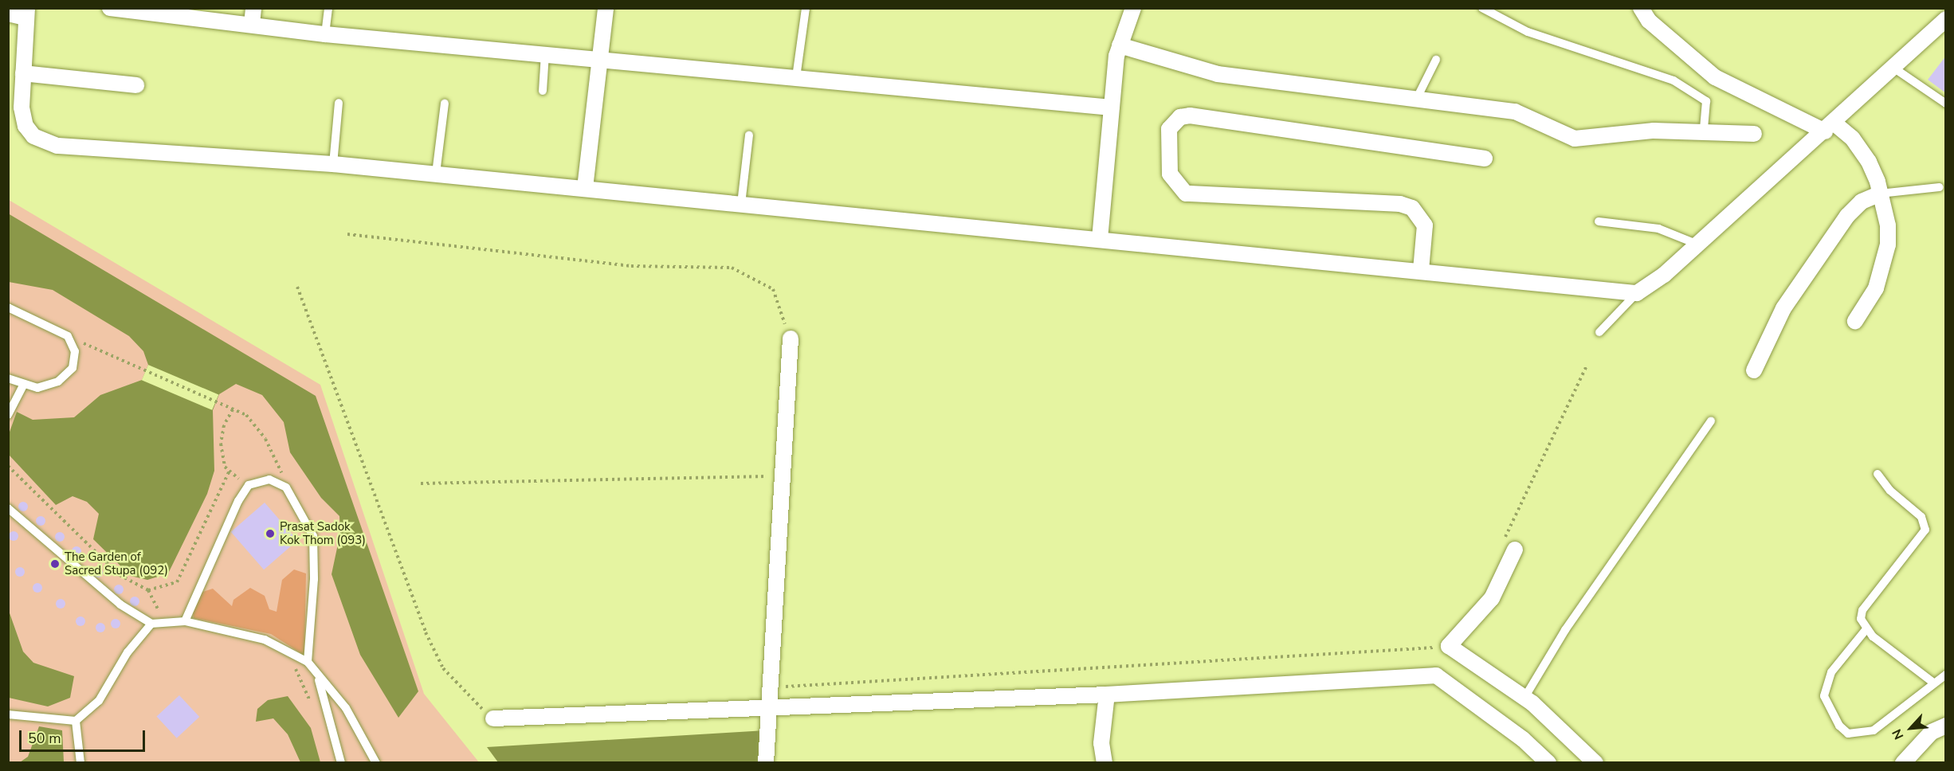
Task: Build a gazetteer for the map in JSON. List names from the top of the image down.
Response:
{
  "places": ["Prasat Sadok Kok Thom (093)", "The Garden of Sacred Stupa (092)"],
  "scale_bar": "50 m",
  "north": "bottom left"
}
